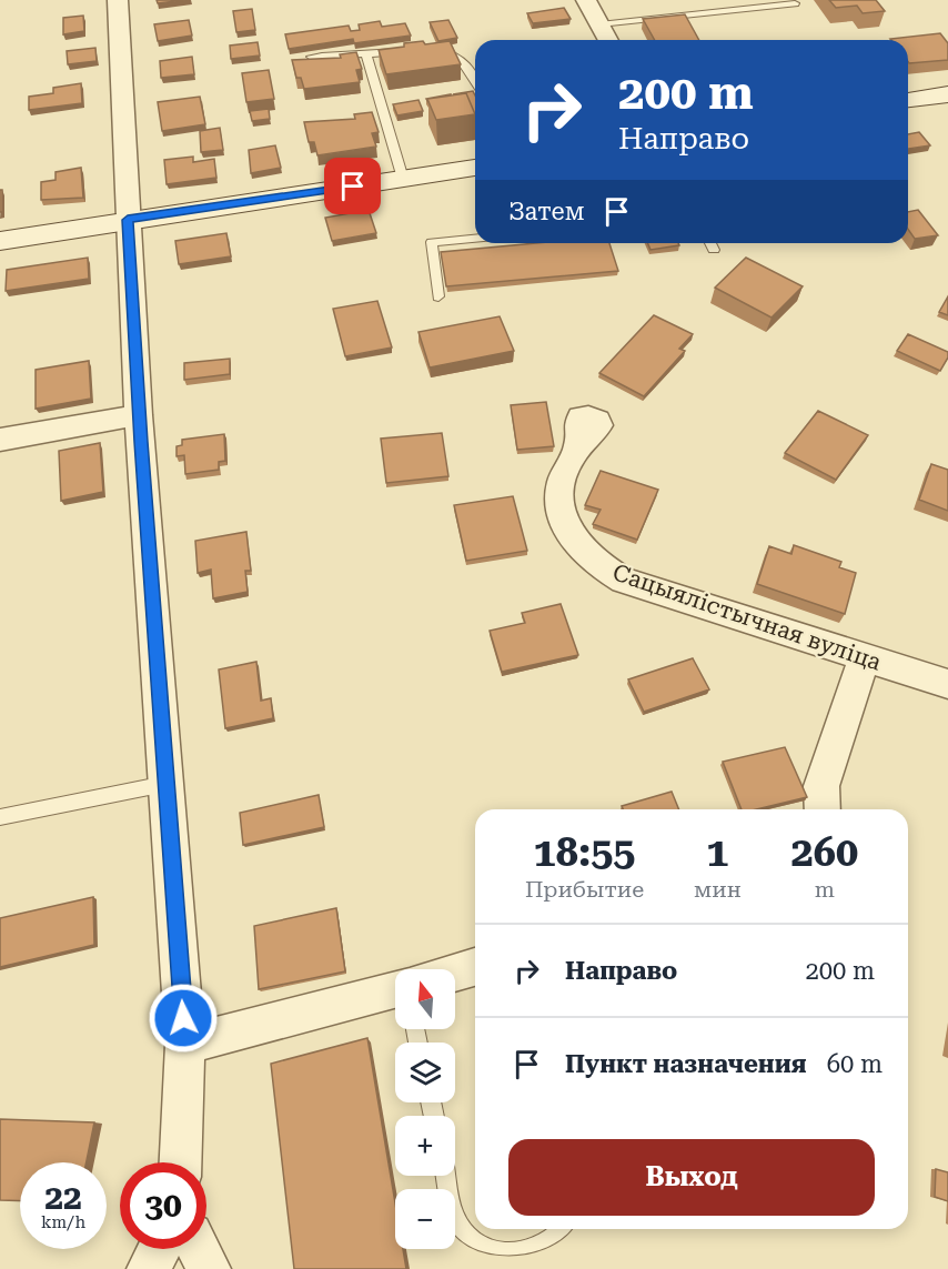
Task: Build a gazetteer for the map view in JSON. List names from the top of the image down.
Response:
{
  "streets": {
    "street": ["Сацыялістычная вуліца"]
  },
  "north": "top",
  "page": {
    "turn": ["200 m", "Направо"],
    "then": "Затем",
    "eta": [
      "18:55",
      "Прибытие",
      "1",
      "мин",
      "260",
      "m"
    ],
    "list": [
      {
        "name": "Направо",
        "value": "200 m"
      },
      {
        "name": "Пункт назначения",
        "value": "60 m"
      }
    ],
    "map_buttons": ["+", "−"],
    "buttons": "Выход",
    "speed": "22 km/h",
    "limit": "30"
  }
}
